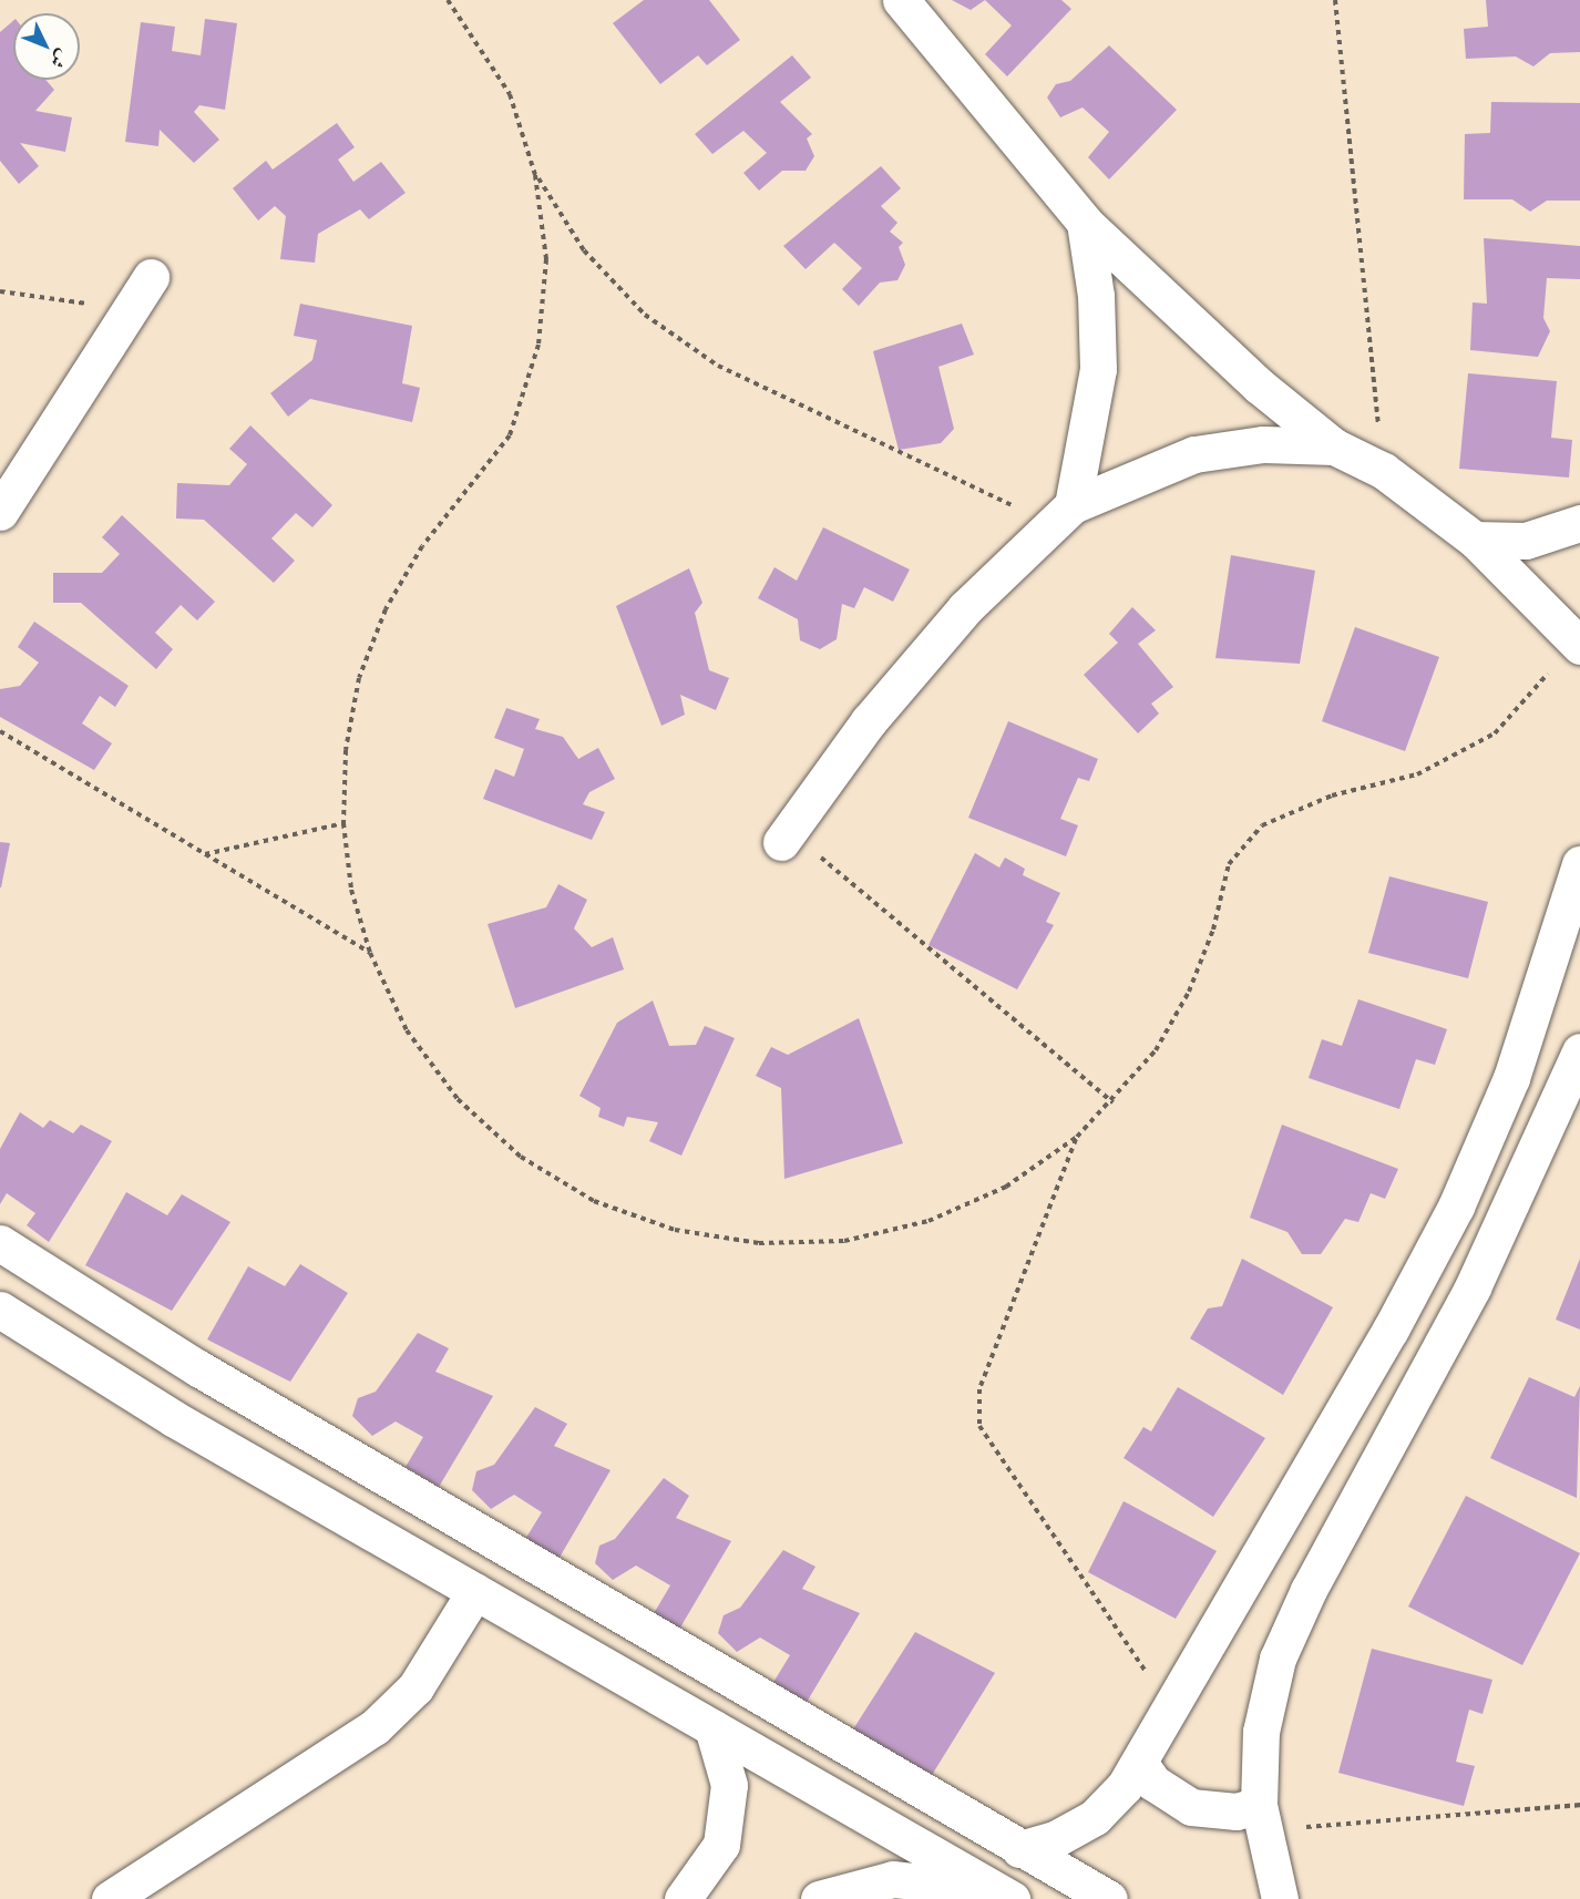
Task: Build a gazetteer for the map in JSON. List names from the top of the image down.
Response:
{
  "north": "bottom right"
}
